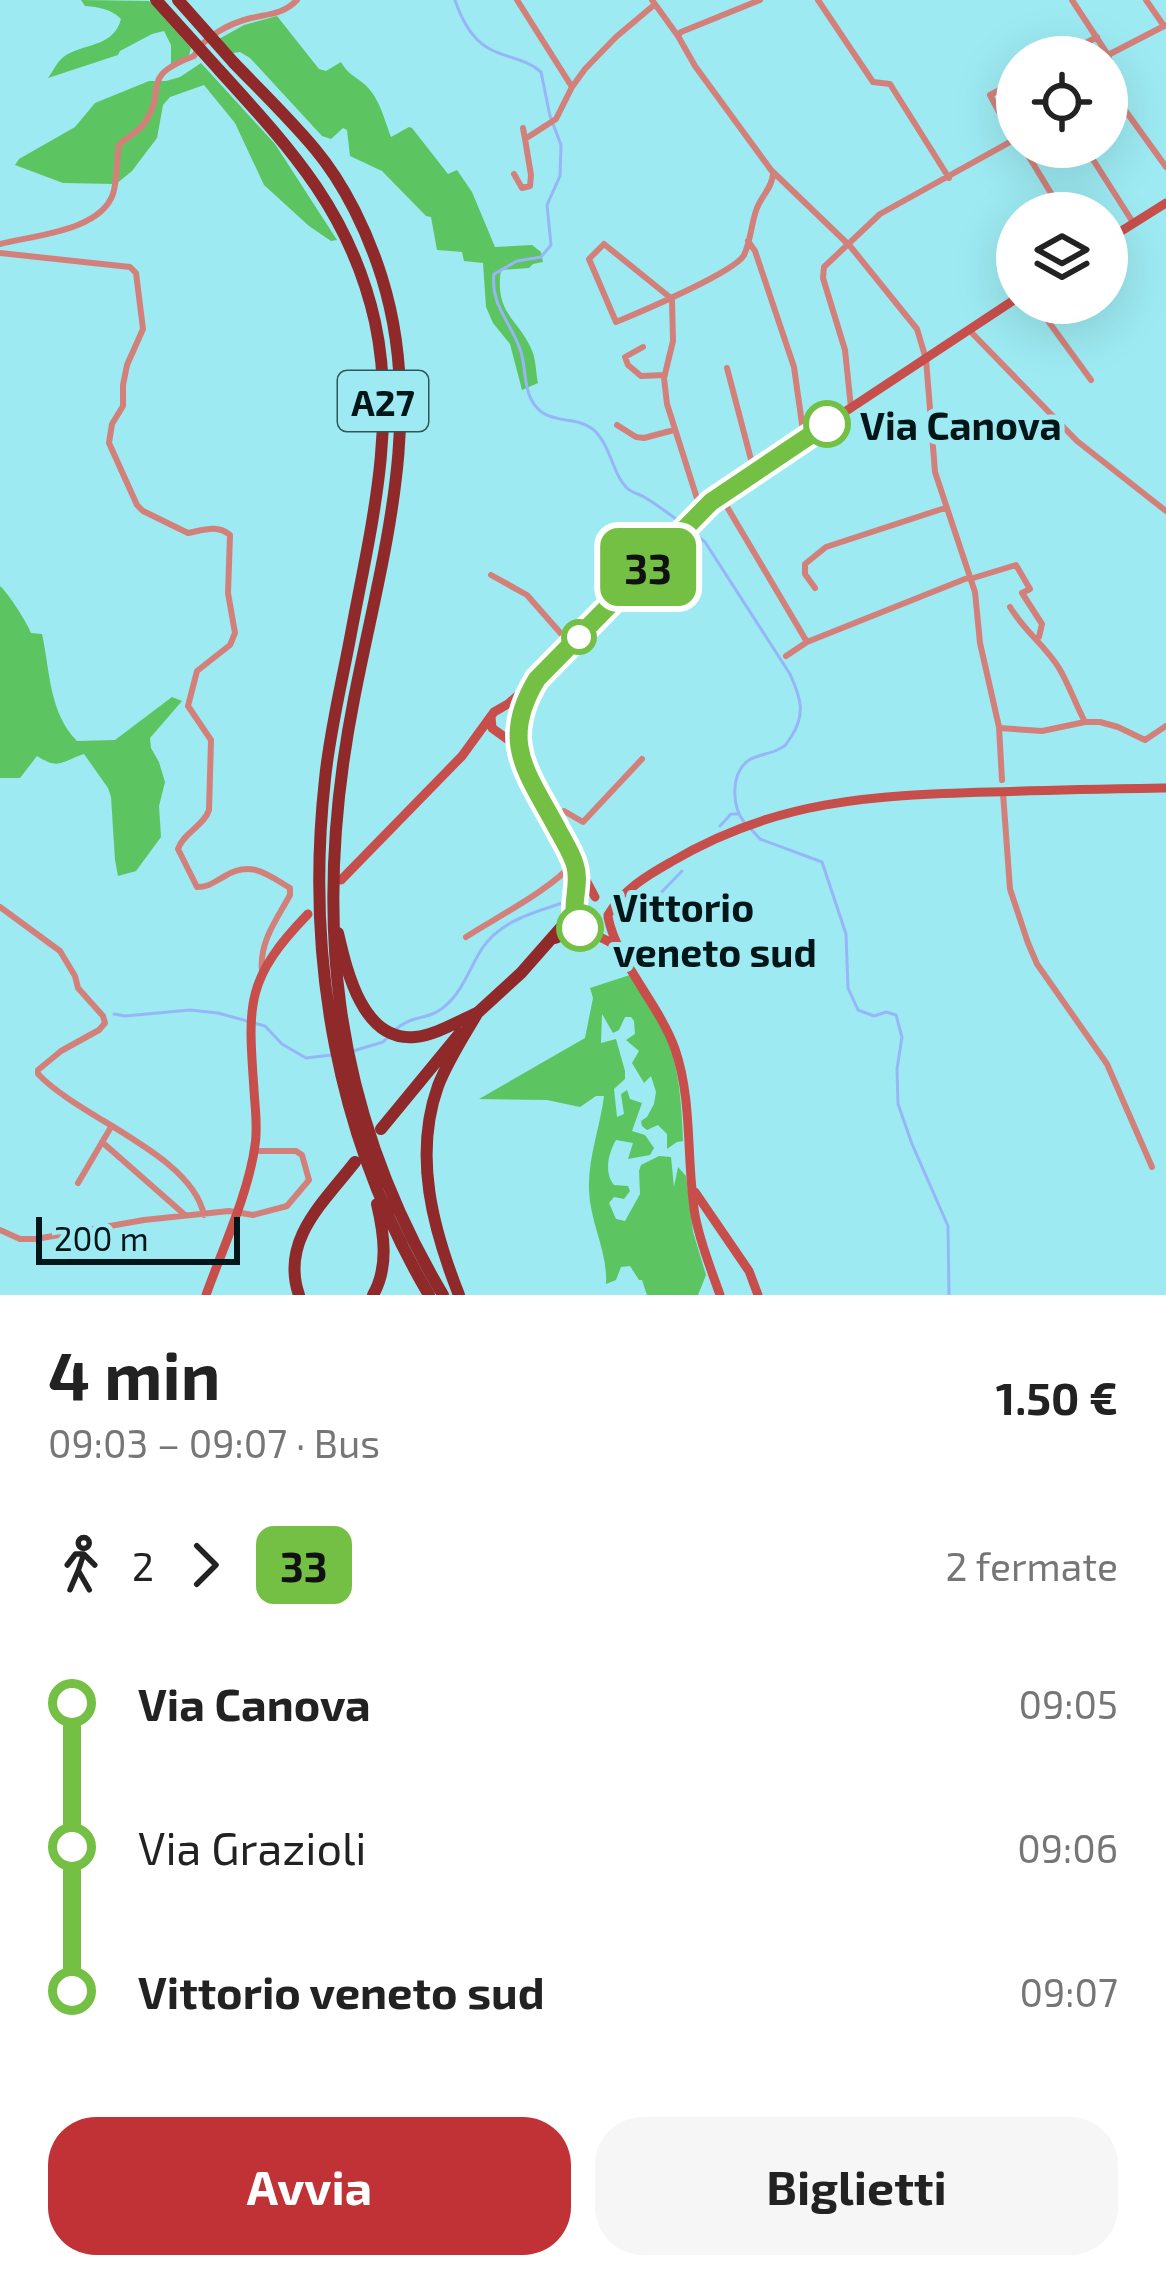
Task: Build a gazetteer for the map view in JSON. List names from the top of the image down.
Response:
{
  "streets": {
    "highway": ["A27"]
  },
  "places": ["Via Canova", "Vittorio veneto sud"],
  "lines": ["bus line 33"],
  "scale_bar": "200 m",
  "page": {
    "on_map": "33",
    "scale": "200 m",
    "heading": ["4 min", "09:03 – 09:07 · Bus", "1.50 €"],
    "legs": ["2", "33", "2 fermate"],
    "list": [
      {
        "name": "Via Canova",
        "value": "09:05"
      },
      {
        "name": "Via Grazioli",
        "value": "09:06"
      },
      {
        "name": "Vittorio veneto sud",
        "value": "09:07"
      }
    ],
    "buttons": ["Avvia", "Biglietti"]
  }
}
